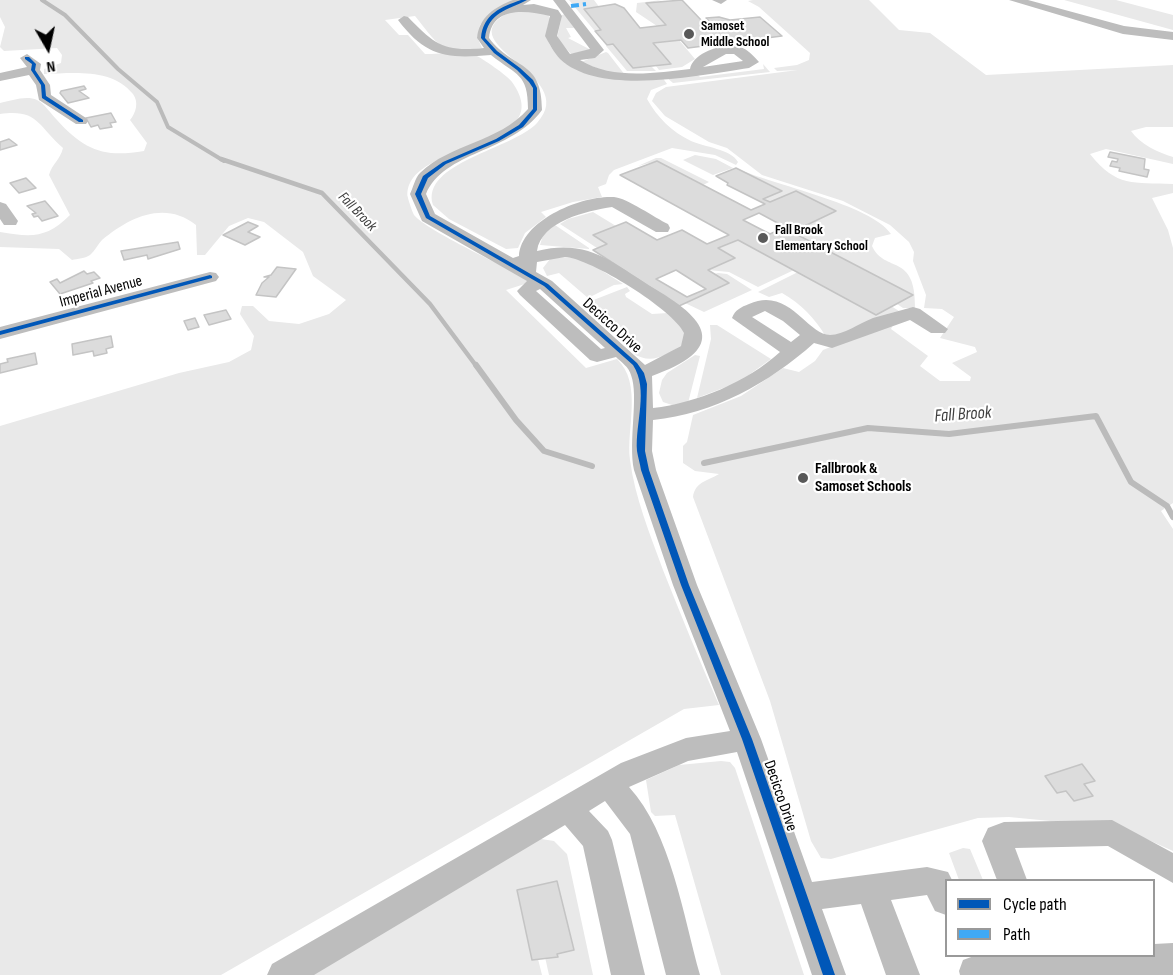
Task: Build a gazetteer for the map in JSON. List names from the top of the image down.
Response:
{
  "streets": {
    "street": ["Imperial Avenue", "Decicco Drive"]
  },
  "water": ["Fall Brook"],
  "places": ["Samoset Middle School", "Fall Brook Elementary School", "Fallbrook & Samoset Schools"],
  "legend": ["Cycle path", "Path"],
  "north": "bottom"
}
